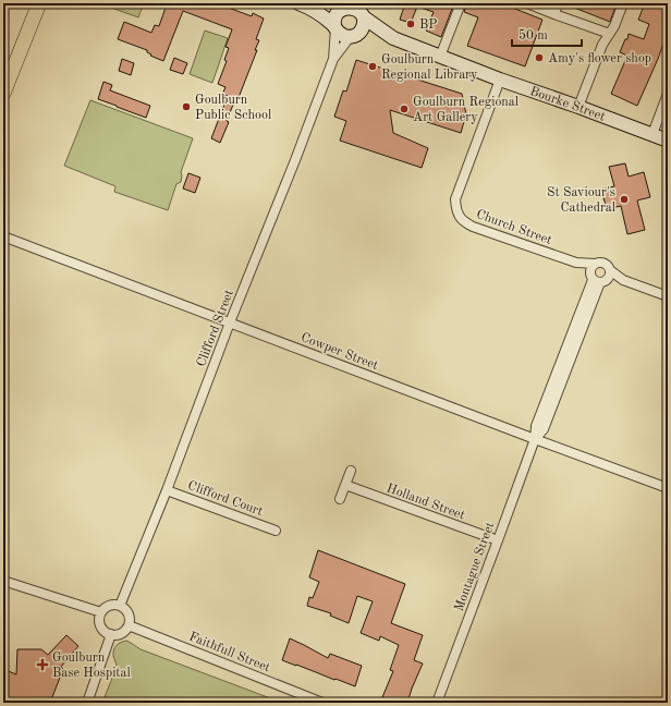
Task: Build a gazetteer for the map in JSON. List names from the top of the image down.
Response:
{
  "streets": {
    "main road": ["Bourke Street"],
    "street": [
      "Church Street",
      "Clifford Street",
      "Cowper Street",
      "Clifford Court",
      "Holland Street",
      "Montague Street",
      "Faithfull Street"
    ]
  },
  "crossings": [
    ["Bourke Street", "Church Street"],
    ["Bourke Street", "Clifford Street"],
    ["Church Street", "Montague Street"],
    ["Clifford Street", "Cowper Street"],
    ["Clifford Street", "Clifford Court"],
    ["Clifford Street", "Faithfull Street"],
    ["Cowper Street", "Montague Street"],
    ["Holland Street", "Montague Street"]
  ],
  "places": {
    "other": [
      "BP",
      "Amy's flower shop",
      "Goulburn Regional Library",
      "Goulburn Public School",
      "Goulburn Regional Art Gallery",
      "St Saviour's Cathedral"
    ],
    "health": ["Goulburn Base Hospital"]
  },
  "scale_bar": "50 m"
}
